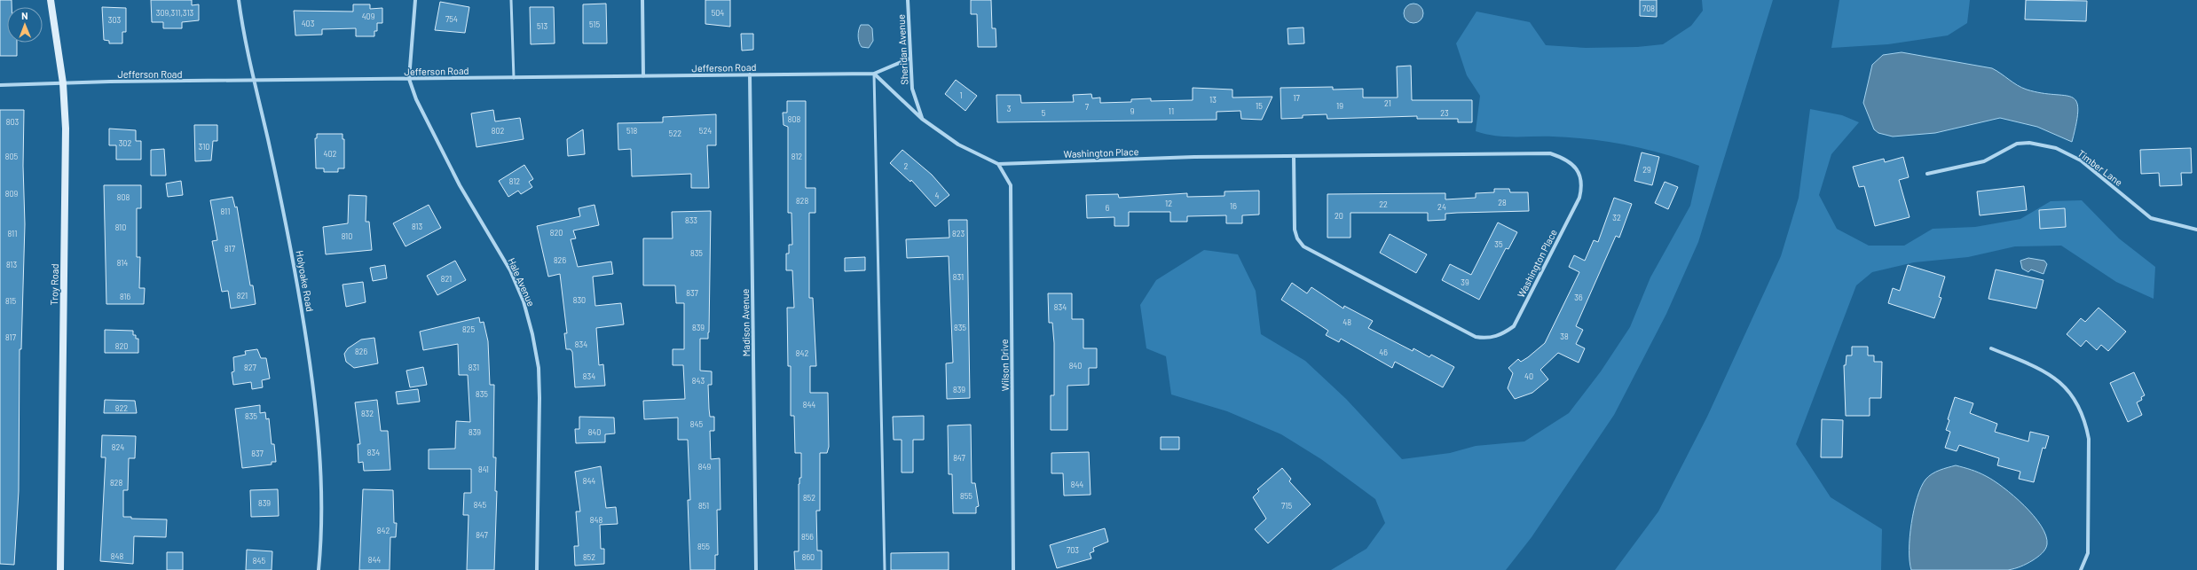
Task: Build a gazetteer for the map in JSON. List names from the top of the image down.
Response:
{
  "streets": {
    "main road": ["Troy Road"],
    "street": [
      "Sheridan Avenue",
      "Jefferson Road",
      "Washington Place",
      "Timber Lane",
      "Holyoake Road",
      "Hale Avenue",
      "Madison Avenue",
      "Wilson Drive"
    ]
  },
  "crossings": [
    ["Sheridan Avenue", "Jefferson Road"],
    ["Sheridan Avenue", "Washington Place"],
    ["Jefferson Road", "Holyoake Road"],
    ["Jefferson Road", "Hale Avenue"],
    ["Jefferson Road", "Troy Road"],
    ["Jefferson Road", "Madison Avenue"],
    ["Washington Place", "Wilson Drive"]
  ],
  "house_numbers": [
    "708",
    "309,311,313",
    "504",
    "409",
    "754",
    "303",
    "403",
    "515",
    "513",
    "1",
    "17",
    "13",
    "21",
    "15",
    "19",
    "7",
    "3",
    "9",
    "11",
    "5",
    "23",
    "808",
    "803",
    "802",
    "518",
    "524",
    "522",
    "302",
    "310",
    "402",
    "805",
    "812",
    "2",
    "29",
    "812",
    "809",
    "4",
    "808",
    "828",
    "28",
    "12",
    "22",
    "16",
    "24",
    "6",
    "811",
    "20",
    "32",
    "833",
    "813",
    "810",
    "820",
    "811",
    "823",
    "810",
    "35",
    "817",
    "835",
    "826",
    "814",
    "813",
    "831",
    "821",
    "39",
    "837",
    "821",
    "816",
    "36",
    "830",
    "815",
    "834",
    "48",
    "839",
    "835",
    "825",
    "38",
    "817",
    "834",
    "820",
    "826",
    "46",
    "842",
    "840",
    "827",
    "831",
    "834",
    "40",
    "843",
    "839",
    "835",
    "844",
    "822",
    "832",
    "835",
    "845",
    "839",
    "840",
    "824",
    "834",
    "837",
    "847",
    "849",
    "841",
    "844",
    "828",
    "844",
    "855",
    "852",
    "839",
    "845",
    "851",
    "715",
    "848",
    "842",
    "847",
    "856",
    "855",
    "703",
    "848",
    "852",
    "860",
    "844",
    "845"
  ],
  "north": "top"
}
